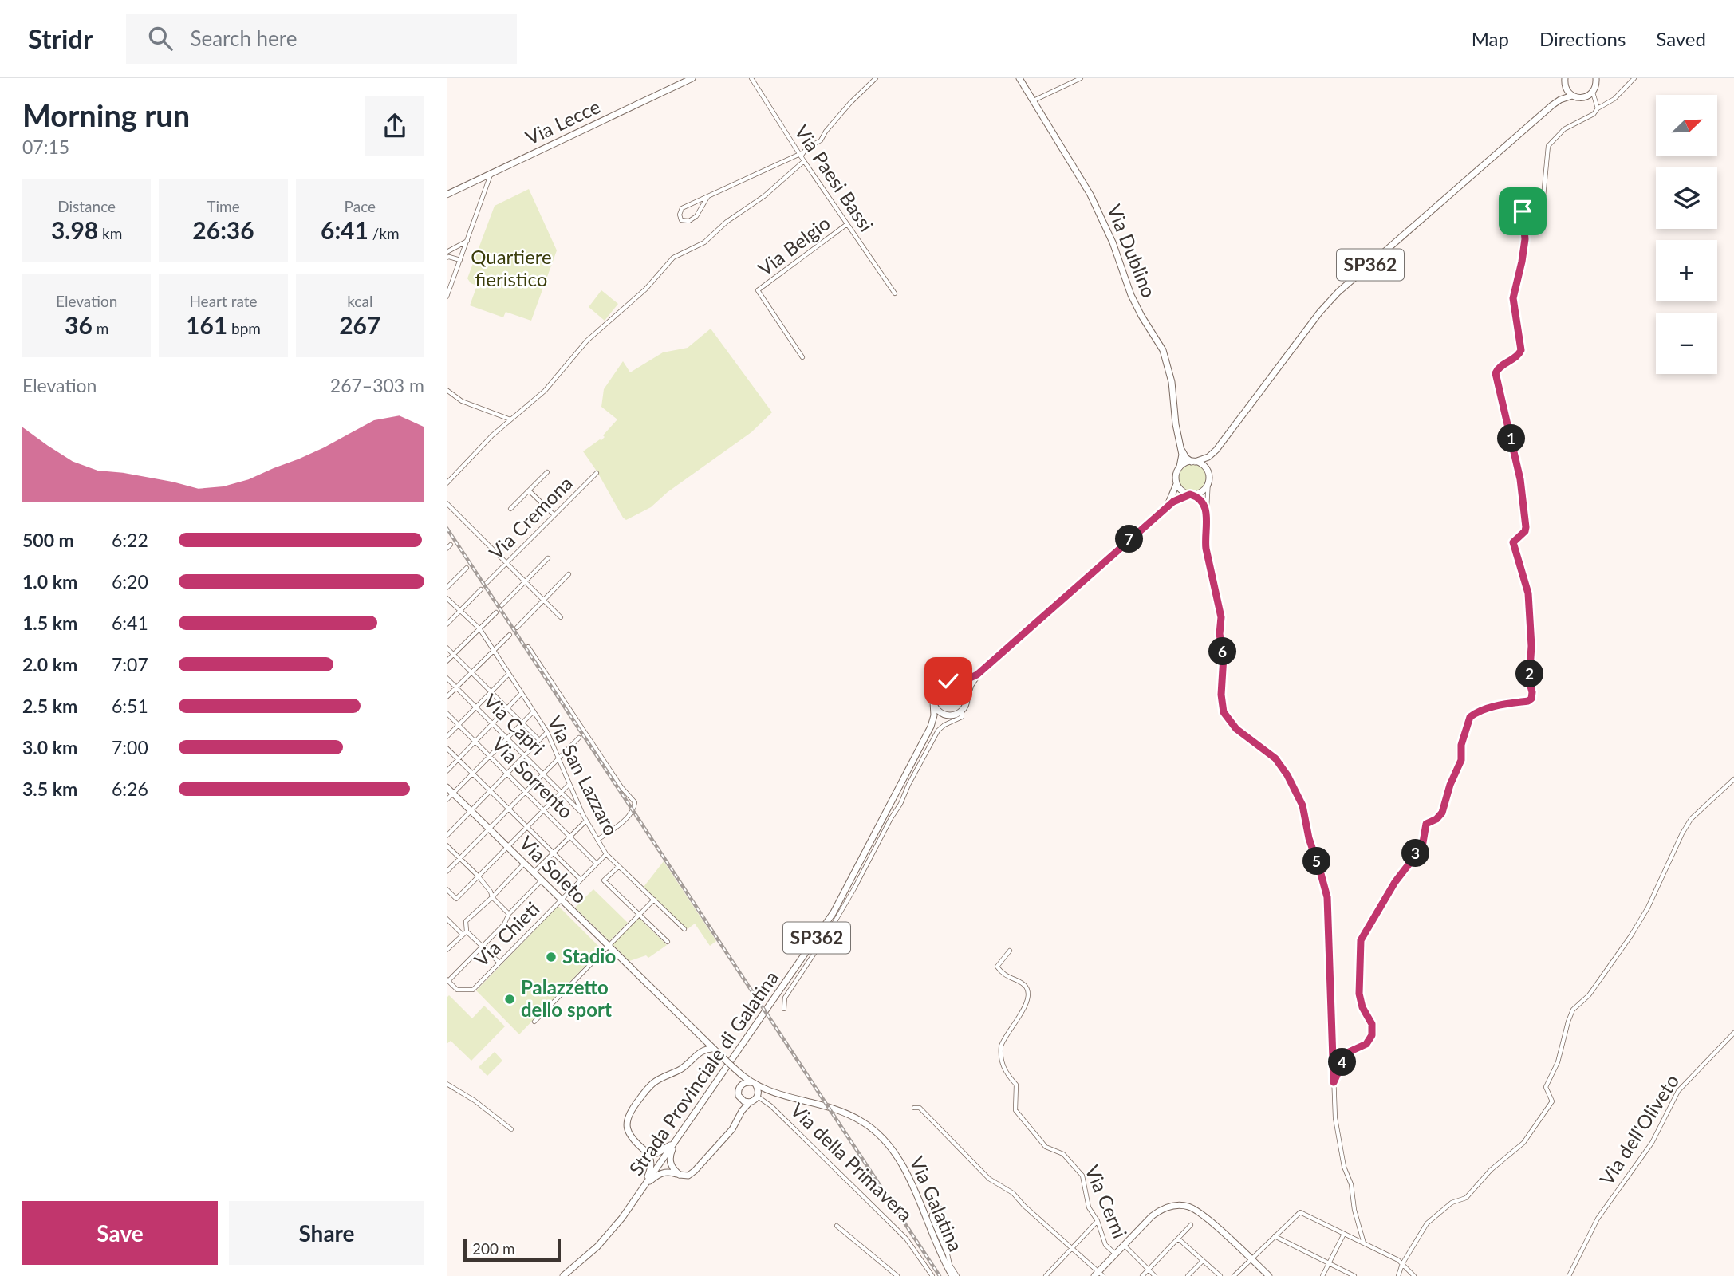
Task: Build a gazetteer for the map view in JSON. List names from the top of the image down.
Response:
{
  "streets": {
    "main road": [
      "Via Lecce",
      "Via Dublino",
      "SP362",
      "Via Soleto",
      "Strada Provinciale di Galatina",
      "Via della Primavera",
      "Via Galatina"
    ],
    "street": [
      "Via Paesi Bassi",
      "Via Belgio",
      "Via Cremona",
      "Via Capri",
      "Via San Lazzaro",
      "Via Sorrento",
      "Via Chieti",
      "Via dell'Oliveto",
      "Via Cerni"
    ]
  },
  "crossings": [
    ["Via Paesi Bassi", "Via Belgio"],
    ["Via Dublino", "SP362"],
    ["Via Capri", "Via San Lazzaro"],
    ["Via San Lazzaro", "Via Chieti"],
    ["Via Sorrento", "Via Chieti"],
    ["Via Soleto", "Via Chieti"],
    ["Via Soleto", "Via della Primavera"],
    ["Via della Primavera", "Via Galatina"]
  ],
  "parks": ["Quartiere fieristico"],
  "places": ["Stadio", "Palazzetto dello sport"],
  "scale_bar": "200 m",
  "north": "top right",
  "page": {
    "header": "Stridr",
    "search": "Search here",
    "nav": ["Map", "Directions", "Saved"],
    "heading": ["Morning run", "07:15"],
    "map_buttons": ["+", "−"],
    "stats": [
      ["Distance", "3.98 km"],
      ["Time", "26:36"],
      ["Pace", "6:41 /km"],
      ["Elevation", "36 m"],
      ["Heart rate", "161 bpm"],
      ["kcal", "267"]
    ],
    "chart": ["Elevation", "267–303 m"],
    "pins": [
      "1",
      "7",
      "6",
      "2",
      "3",
      "5",
      "4"
    ],
    "list": [
      {
        "name": "500 m",
        "note": "6:22"
      },
      {
        "name": "1.0 km",
        "note": "6:20"
      },
      {
        "name": "1.5 km",
        "note": "6:41"
      },
      {
        "name": "2.0 km",
        "note": "7:07"
      },
      {
        "name": "2.5 km",
        "note": "6:51"
      },
      {
        "name": "3.0 km",
        "note": "7:00"
      },
      {
        "name": "3.5 km",
        "note": "6:26"
      }
    ],
    "buttons": ["Save", "Share"],
    "scale": "200 m"
  }
}
